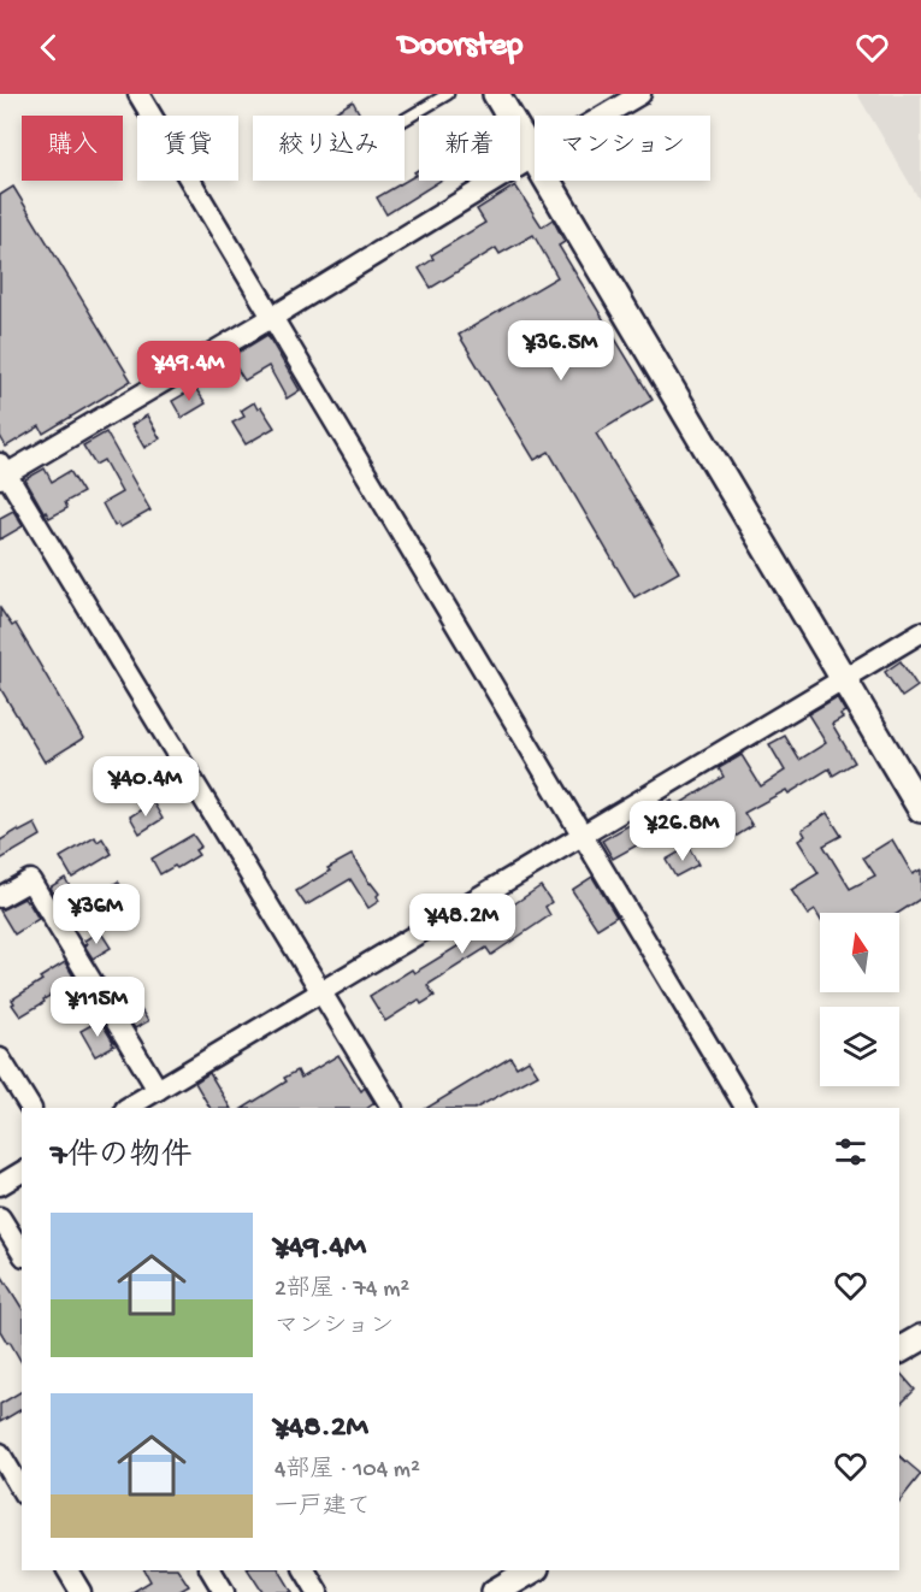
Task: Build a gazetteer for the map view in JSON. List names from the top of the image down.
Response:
{
  "north": "top",
  "page": {
    "header": "Doorstep",
    "chip": [
      "購入",
      "賃貸",
      "絞り込み",
      "新着",
      "マンション"
    ],
    "price": [
      "¥36.5M",
      "¥49.4M",
      "¥40.4M",
      "¥26.8M",
      "¥36M",
      "¥48.2M",
      "¥115M"
    ],
    "heading": "7件の物件",
    "list": [
      {
        "name": "¥49.4M",
        "note": "2部屋 · 74 m² · マンション"
      },
      {
        "name": "¥48.2M",
        "note": "4部屋 · 104 m² · 一戸建て"
      }
    ]
  }
}
